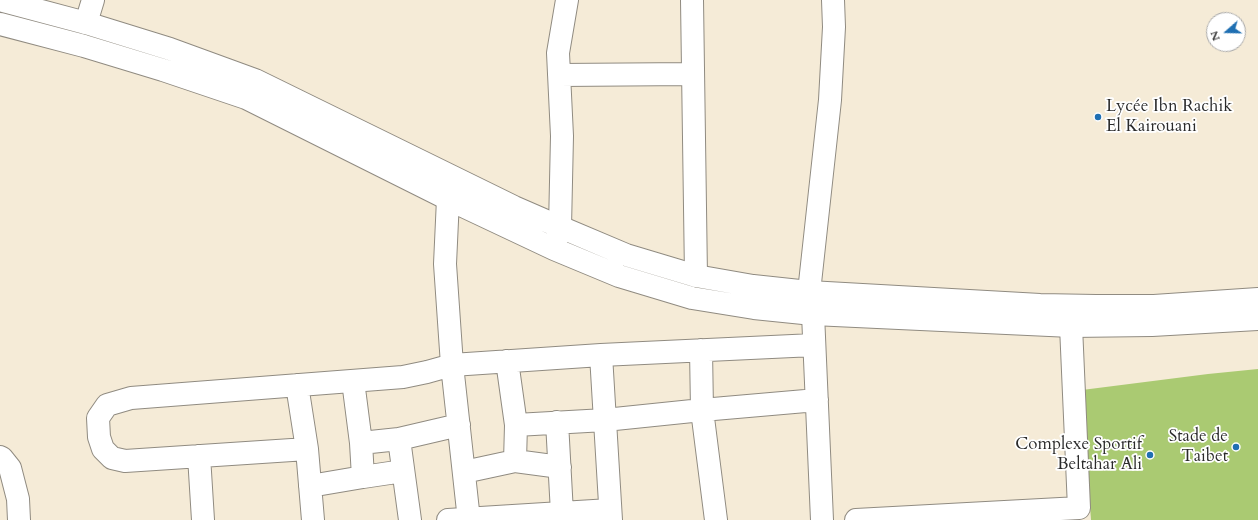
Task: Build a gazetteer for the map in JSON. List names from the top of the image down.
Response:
{
  "places": ["Lycée Ibn Rachik El Kairouani", "Stade de Taibet", "Complexe Sportif Beltahar Ali"],
  "north": "left"
}
